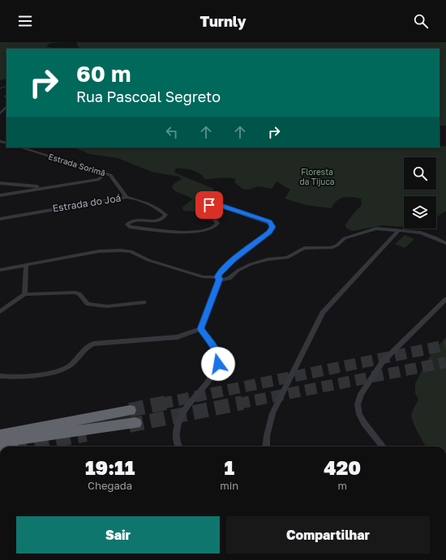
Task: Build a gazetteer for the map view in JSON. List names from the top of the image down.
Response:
{
  "streets": {
    "street": ["Estrada Sorimã", "Estrada do Joá"]
  },
  "crossings": [
    ["Estrada Sorimã", "Estrada do Joá"]
  ],
  "parks": ["Floresta da Tijuca"],
  "page": {
    "header": "Turnly",
    "turn": ["60 m", "Rua Pascoal Segreto"],
    "eta": [
      "19:11",
      "Chegada",
      "1",
      "min",
      "420",
      "m"
    ],
    "buttons": ["Sair", "Compartilhar"]
  }
}
